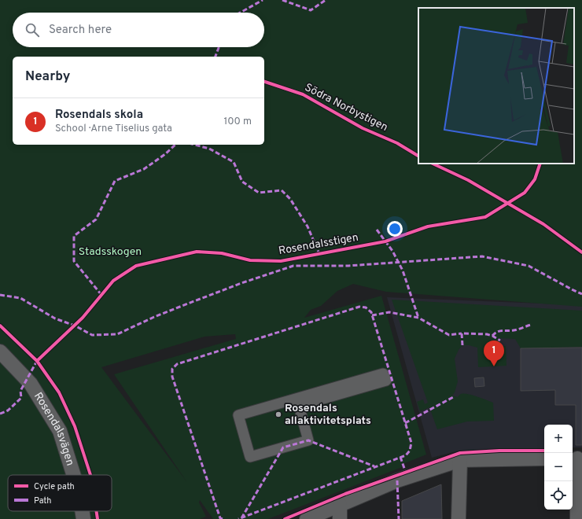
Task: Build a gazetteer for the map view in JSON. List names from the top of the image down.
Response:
{
  "streets": {
    "street": ["Rosendalsvägen"],
    "cycle path": ["Södra Norbystigen", "Rosendalsstigen"]
  },
  "parks": ["Stadsskogen"],
  "places": ["Rosendals allaktivitetsplats"],
  "legend": ["Cycle path", "Path"],
  "page": {
    "search": "Search here",
    "heading": "Nearby",
    "list": [
      {
        "mark": "1",
        "name": "Rosendals skola",
        "note": "School · Arne Tiselius gata",
        "value": "100 m"
      }
    ],
    "pins": "1",
    "map_buttons": ["+", "−"]
  }
}
